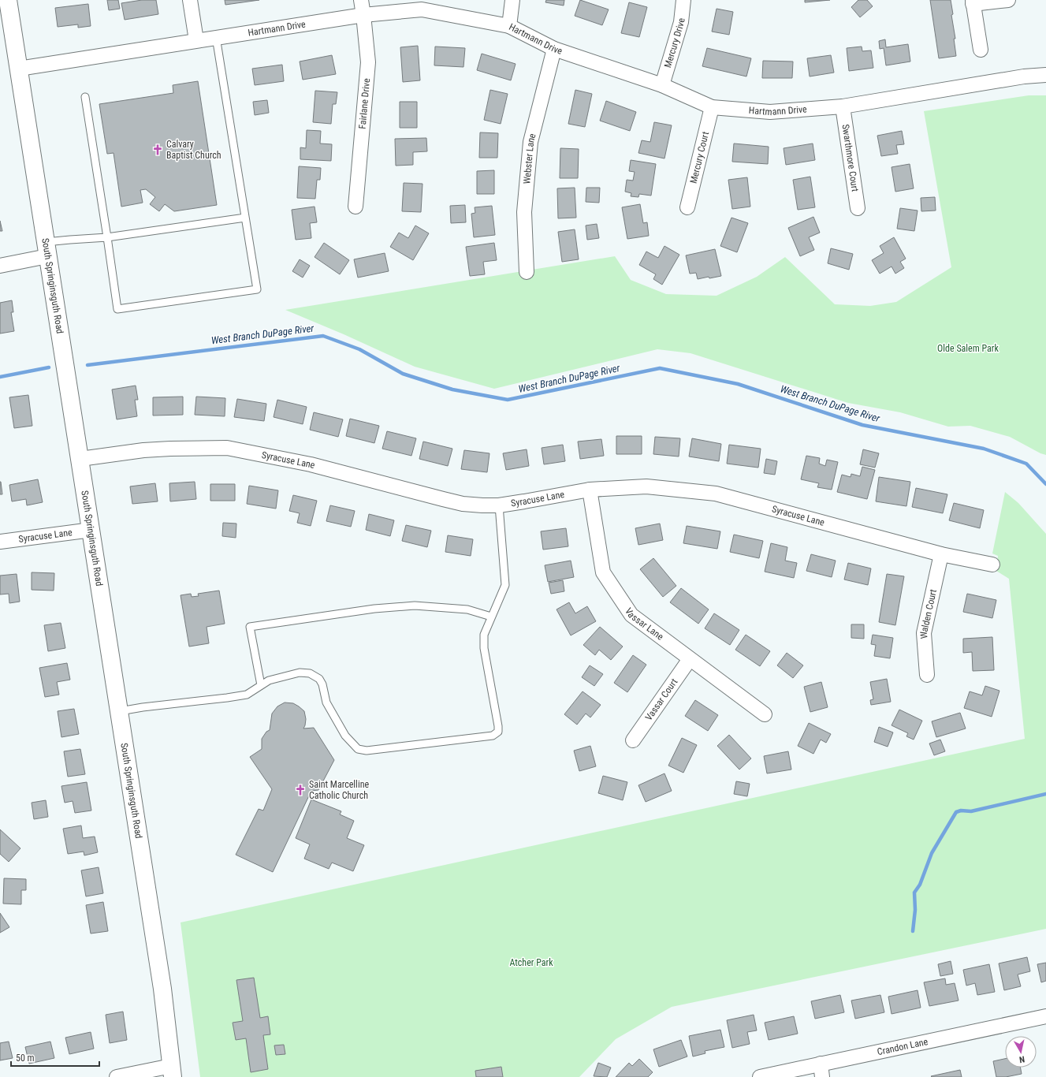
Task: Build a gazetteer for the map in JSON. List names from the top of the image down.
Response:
{
  "streets": {
    "street": [
      "Hartmann Drive",
      "Mercury Drive",
      "Fairlane Drive",
      "Mercury Court",
      "Swarthmore Court",
      "Webster Lane",
      "South Springinsguth Road",
      "Syracuse Lane",
      "Walden Court",
      "Vassar Lane",
      "Vassar Court",
      "Crandon Lane"
    ]
  },
  "crossings": [
    ["Hartmann Drive", "Mercury Drive"],
    ["Hartmann Drive", "Fairlane Drive"],
    ["Hartmann Drive", "Mercury Court"],
    ["Hartmann Drive", "Swarthmore Court"],
    ["Hartmann Drive", "Webster Lane"],
    ["Hartmann Drive", "South Springinsguth Road"],
    ["South Springinsguth Road", "Syracuse Lane"],
    ["Syracuse Lane", "Walden Court"],
    ["Syracuse Lane", "Vassar Lane"],
    ["Vassar Lane", "Vassar Court"]
  ],
  "water": ["West Branch DuPage River"],
  "parks": ["Olde Salem Park", "Atcher Park"],
  "places": {
    "church": ["Calvary Baptist Church", "Saint Marcelline Catholic Church"]
  },
  "scale_bar": "50 m",
  "north": "bottom"
}
